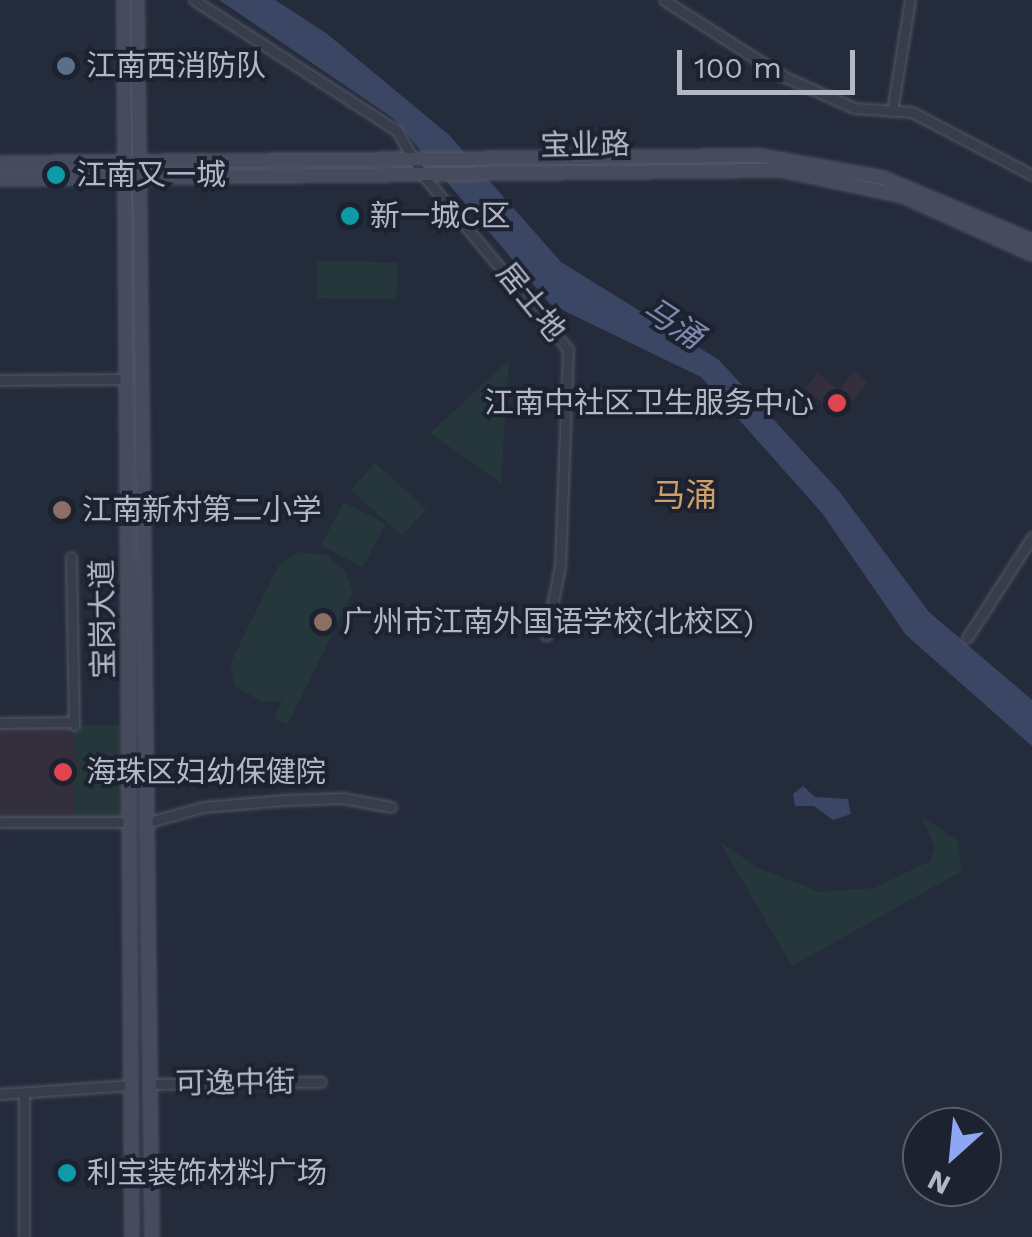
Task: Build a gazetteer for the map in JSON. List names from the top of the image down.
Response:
{
  "streets": {
    "main road": ["宝业路", "宝岗大道"],
    "street": ["居士地", "可逸中街"]
  },
  "crossings": [
    ["宝业路", "居士地"],
    ["宝业路", "宝岗大道"],
    ["宝岗大道", "可逸中街"]
  ],
  "districts": ["马涌"],
  "water": ["马涌"],
  "places": [
    "江南西消防队",
    "江南又一城",
    "新一城C区",
    "江南中社区卫生服务中心",
    "江南新村第二小学",
    "广州市江南外国语学校(北校区)",
    "海珠区妇幼保健院",
    "利宝装饰材料广场"
  ],
  "scale_bar": "100 m",
  "north": "bottom left"
}
